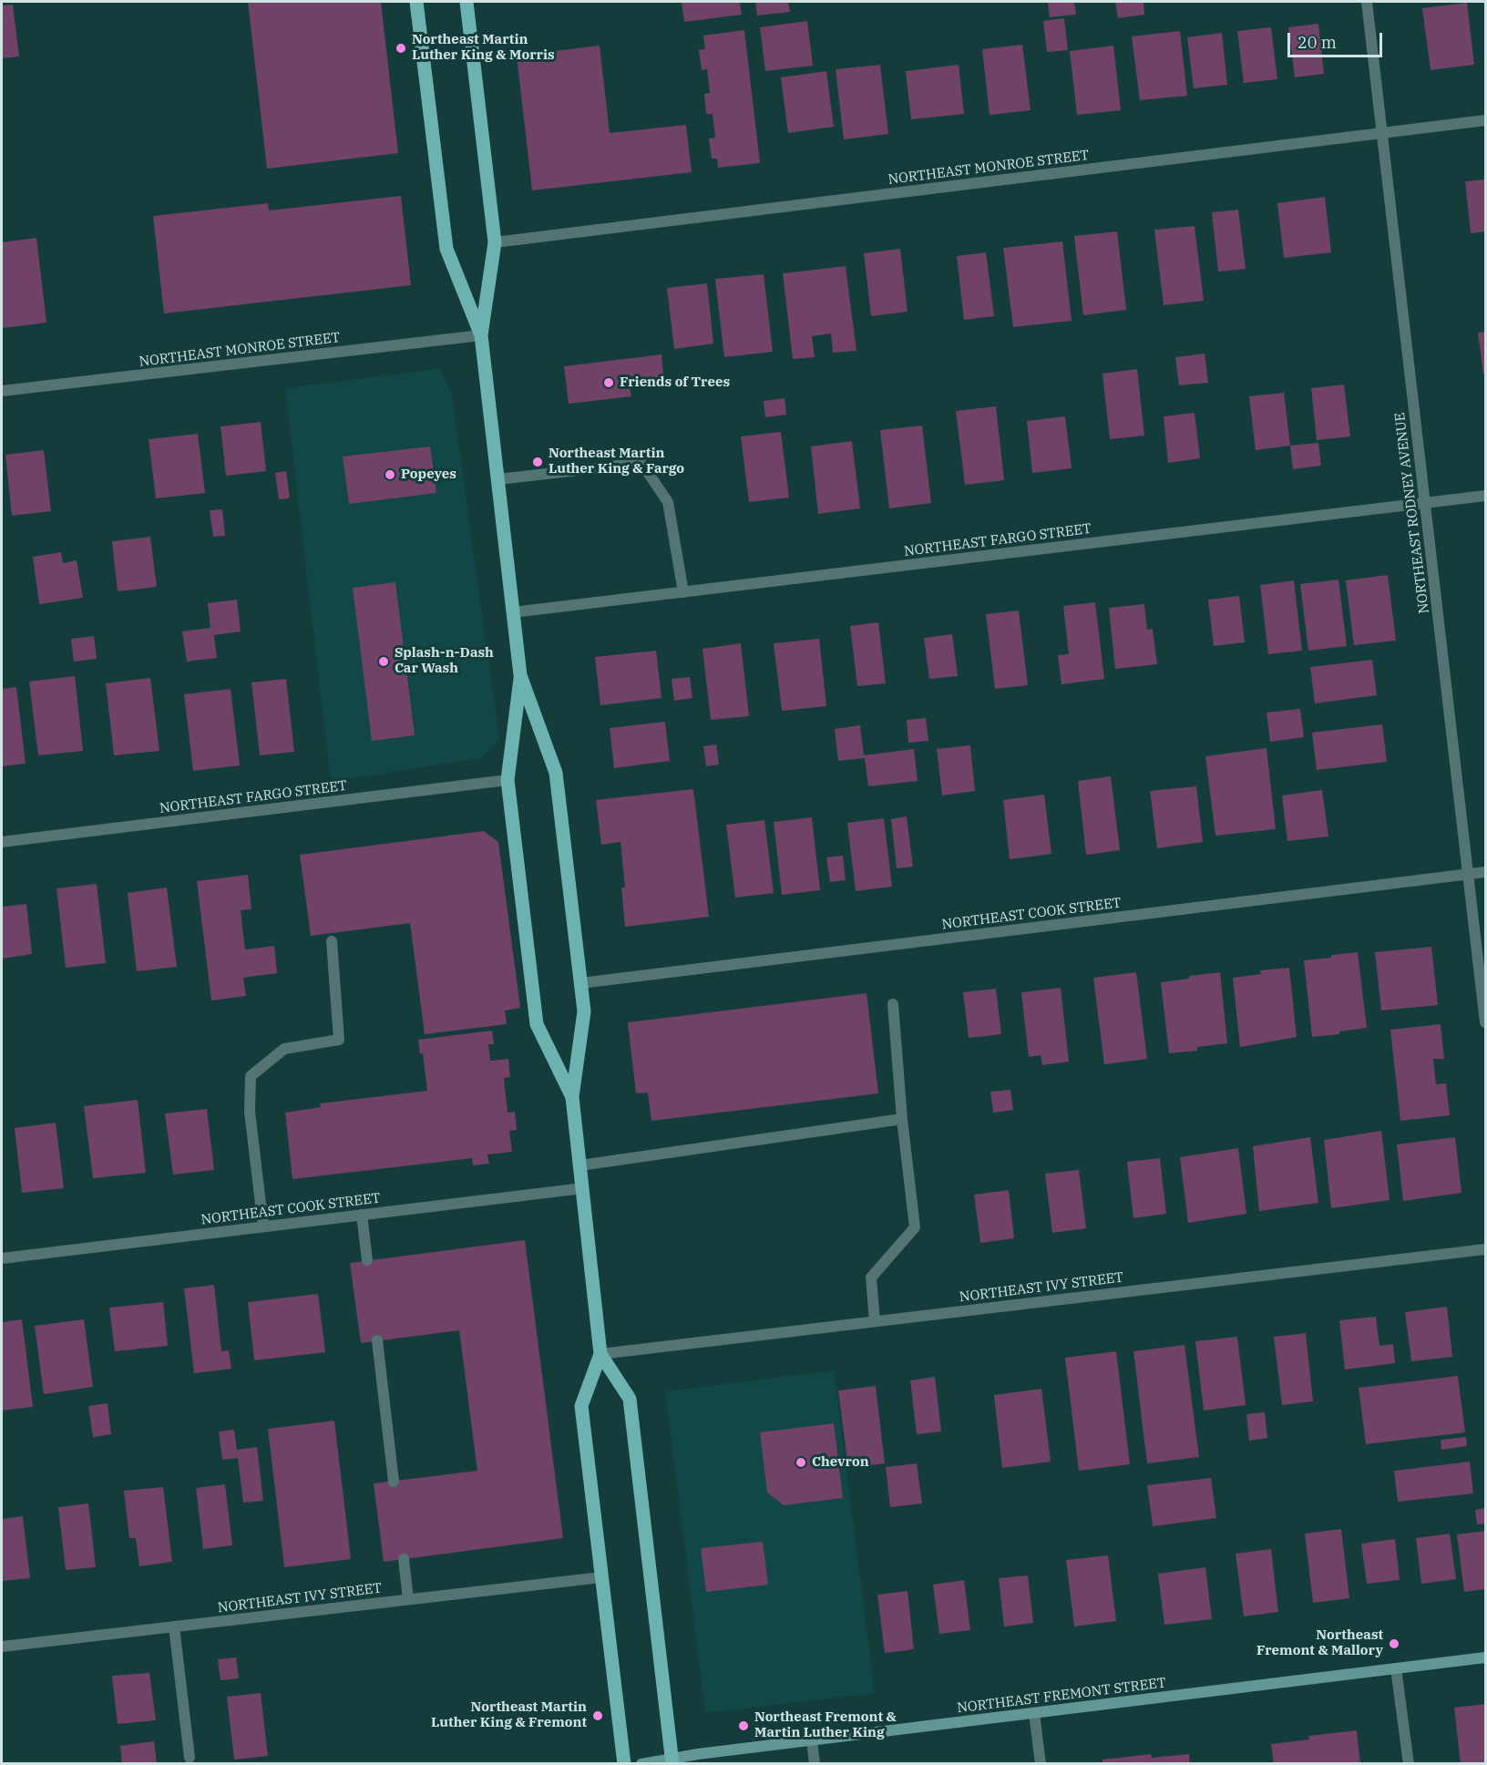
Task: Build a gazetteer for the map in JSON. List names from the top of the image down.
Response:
{
  "streets": {
    "main road": ["NORTHEAST FREMONT STREET"],
    "street": [
      "NORTHEAST MONROE STREET",
      "NORTHEAST RODNEY AVENUE",
      "NORTHEAST FARGO STREET",
      "NORTHEAST COOK STREET",
      "NORTHEAST IVY STREET"
    ]
  },
  "crossings": [
    ["NORTHEAST MONROE STREET", "NORTHEAST RODNEY AVENUE"],
    ["NORTHEAST RODNEY AVENUE", "NORTHEAST FARGO STREET"],
    ["NORTHEAST RODNEY AVENUE", "NORTHEAST COOK STREET"]
  ],
  "places": [
    "Northeast Martin Luther King & Morris",
    "Friends of Trees",
    "Northeast Martin Luther King & Fargo",
    "Popeyes",
    "Splash-n-Dash Car Wash",
    "Chevron",
    "Northeast Fremont & Mallory",
    "Northeast Martin Luther King & Fremont",
    "Northeast Fremont & Martin Luther King"
  ],
  "scale_bar": "20 m"
}
